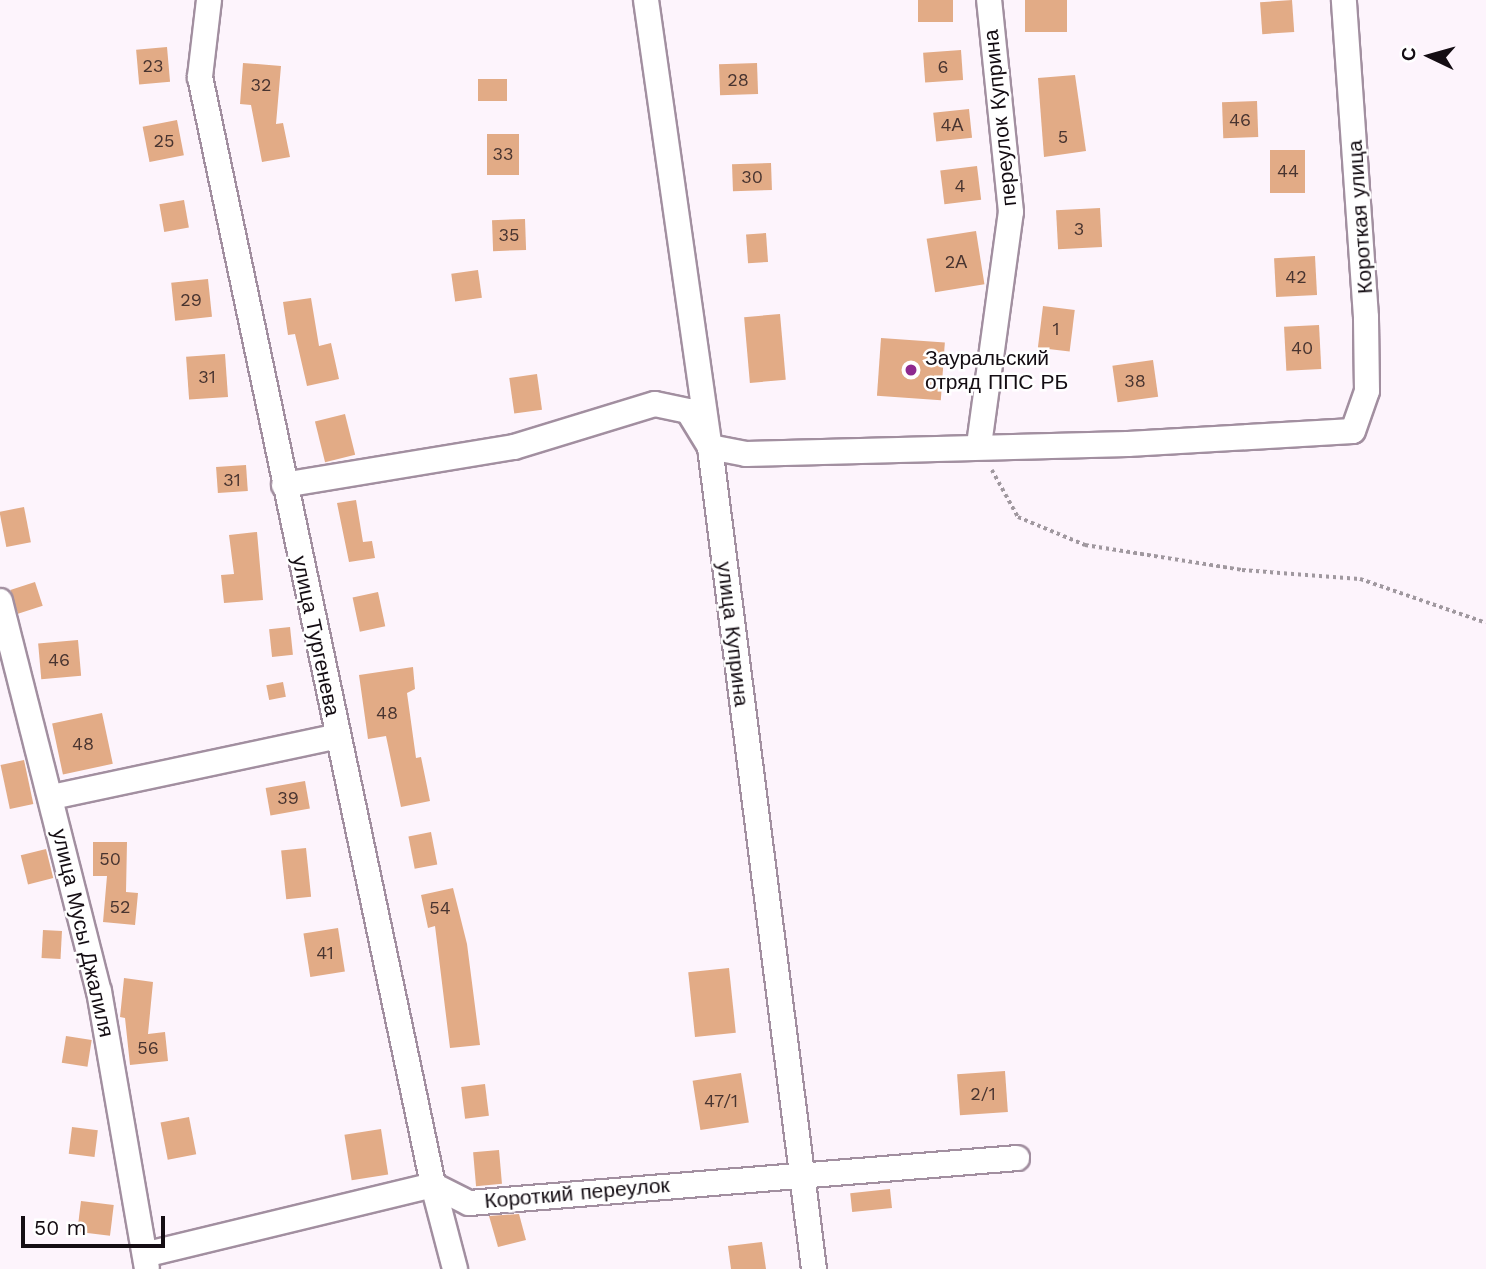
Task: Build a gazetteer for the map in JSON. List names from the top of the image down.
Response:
{
  "streets": {
    "street": [
      "переулок Куприна",
      "Короткая улица",
      "улица Куприна",
      "улица Тургенева",
      "улица Мусы Джалиля",
      "Короткий переулок"
    ]
  },
  "crossings": [
    ["переулок Куприна", "Короткая улица"],
    ["улица Куприна", "Короткий переулок"],
    ["улица Тургенева", "Короткий переулок"]
  ],
  "places": ["Зауральский отряд ППС РБ"],
  "house_numbers": [
    "23",
    "6",
    "28",
    "32",
    "46",
    "4А",
    "5",
    "25",
    "33",
    "44",
    "30",
    "4",
    "3",
    "35",
    "2А",
    "42",
    "29",
    "1",
    "40",
    "31",
    "38",
    "31",
    "46",
    "48",
    "48",
    "39",
    "50",
    "52",
    "54",
    "41",
    "56",
    "2/1",
    "47/1"
  ],
  "scale_bar": "50 m",
  "north": "left"
}
